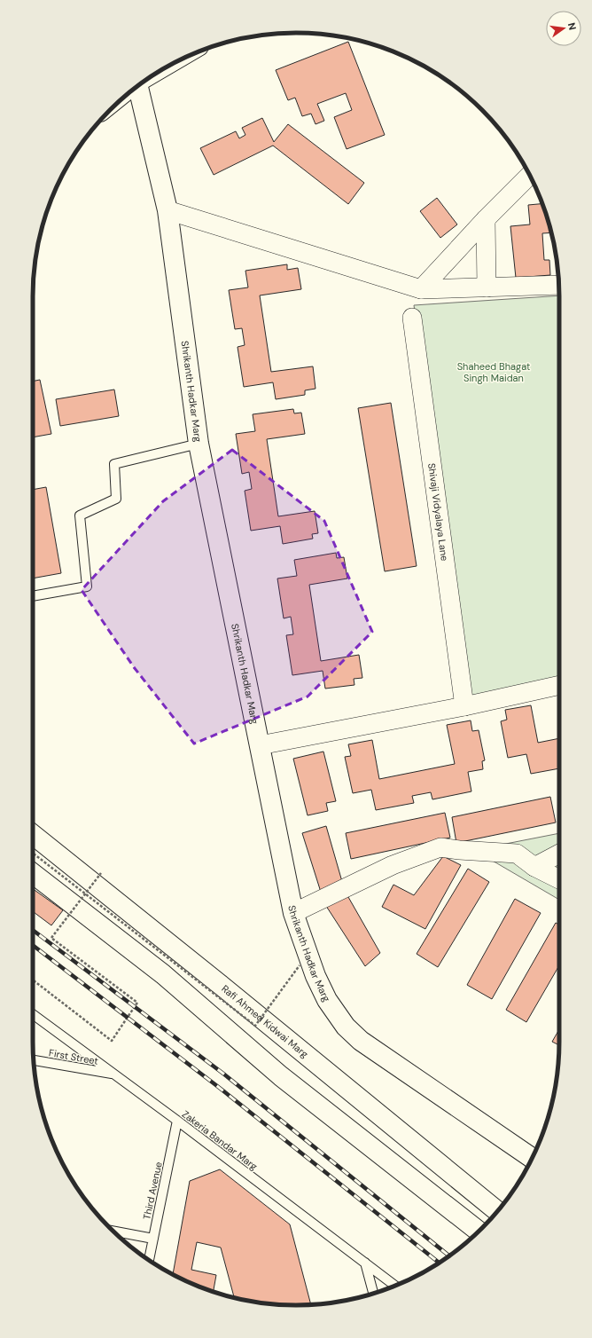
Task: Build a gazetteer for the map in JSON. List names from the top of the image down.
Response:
{
  "streets": {
    "main road": ["Shrikanth Hadkar Marg", "Rafi Ahmed Kidwai Marg"],
    "street": ["Shivaji Vidyalaya Lane"],
    "lane": ["First Street", "Zakeria Bandar Marg", "Third Avenue"]
  },
  "crossings": [
    ["First Street", "Zakeria Bandar Marg"],
    ["Zakeria Bandar Marg", "Third Avenue"]
  ],
  "parks": ["Shaheed Bhagat Singh Maidan"],
  "north": "right"
}
